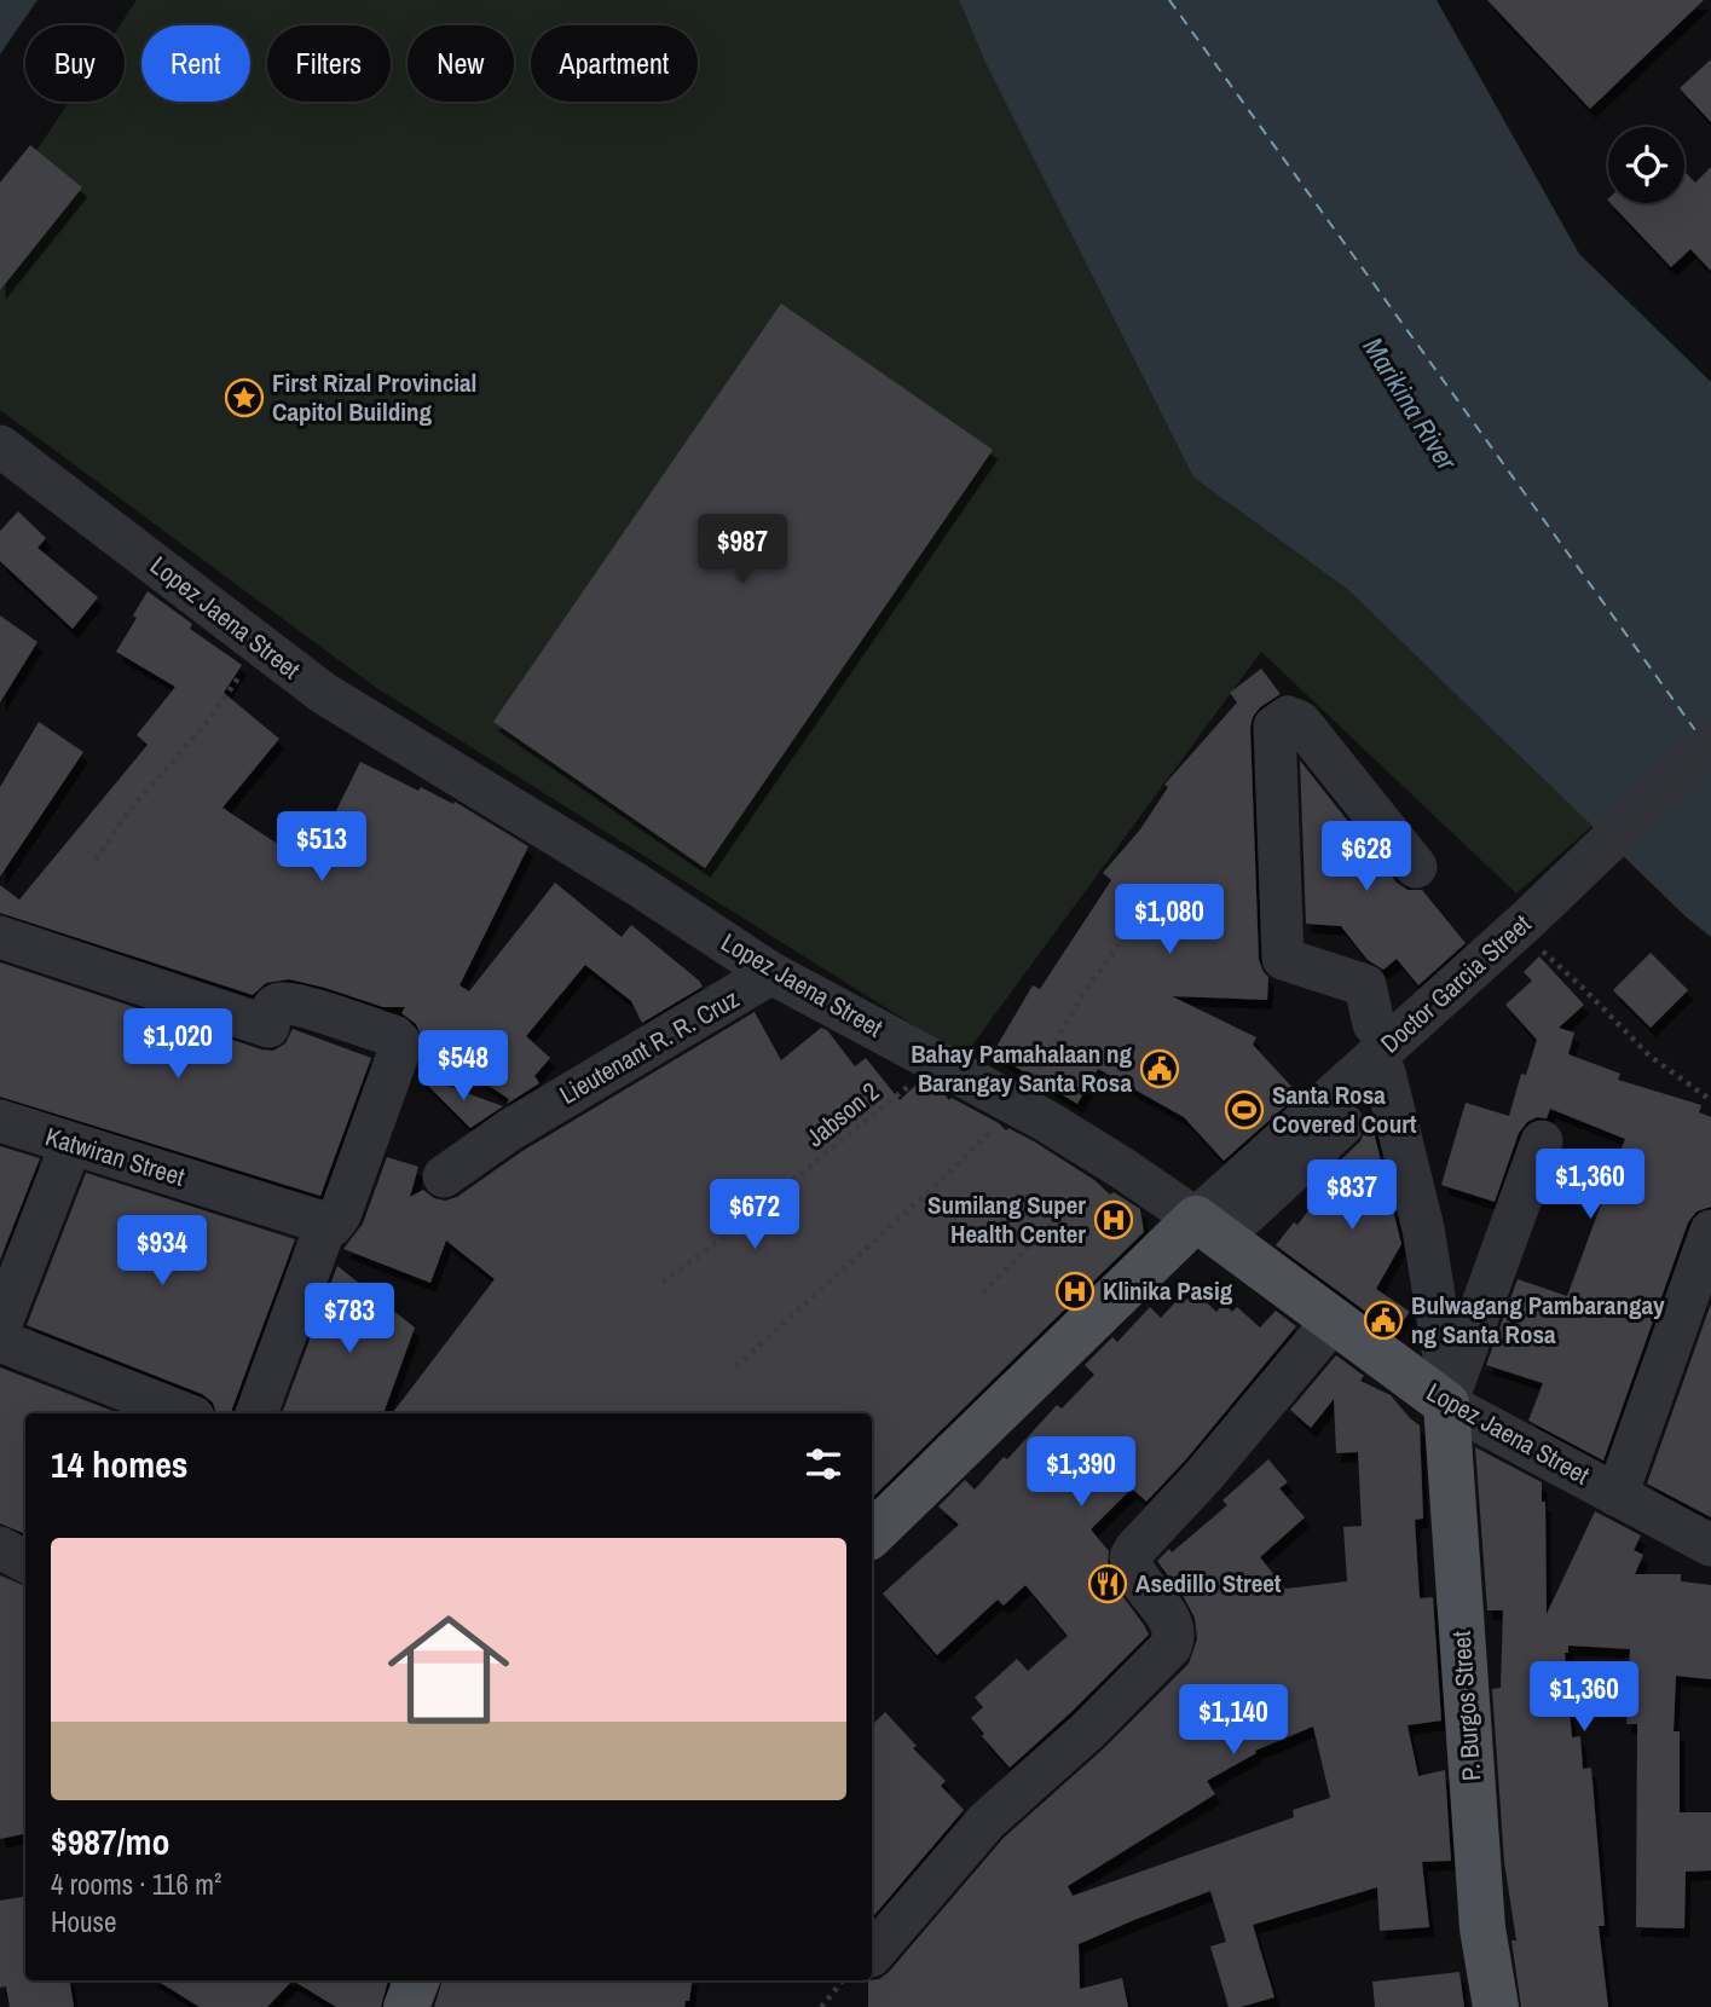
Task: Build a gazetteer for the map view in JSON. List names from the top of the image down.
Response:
{
  "streets": {
    "main road": ["Lopez Jaena Street", "Doctor Garcia Street", "P. Burgos Street"],
    "street": ["Lieutenant R. R. Cruz", "Katwiran Street"],
    "path": ["Jabson 2"]
  },
  "crossings": [
    ["Lopez Jaena Street", "Doctor Garcia Street"],
    ["Lopez Jaena Street", "Lieutenant R. R. Cruz"],
    ["Lopez Jaena Street", "P. Burgos Street"]
  ],
  "water": ["Marikina River"],
  "places": {
    "place": ["First Rizal Provincial Capitol Building"],
    "public building": ["Bahay Pamahalaan ng Barangay Santa Rosa", "Bulwagang Pambarangay ng Santa Rosa"],
    "sports": ["Santa Rosa Covered Court"],
    "hospital": ["Sumilang Super Health Center", "Klinika Pasig"],
    "restaurant": ["Asedillo Street"]
  },
  "page": {
    "chip": [
      "Buy",
      "Rent",
      "Filters",
      "New",
      "Apartment"
    ],
    "price": [
      "$987",
      "$513",
      "$628",
      "$1,080",
      "$1,020",
      "$548",
      "$1,360",
      "$837",
      "$672",
      "$934",
      "$783",
      "$1,390",
      "$1,360",
      "$1,140"
    ],
    "heading": "14 homes",
    "list": [
      {
        "name": "$987/mo",
        "note": "4 rooms · 116 m² · House"
      }
    ]
  }
}
